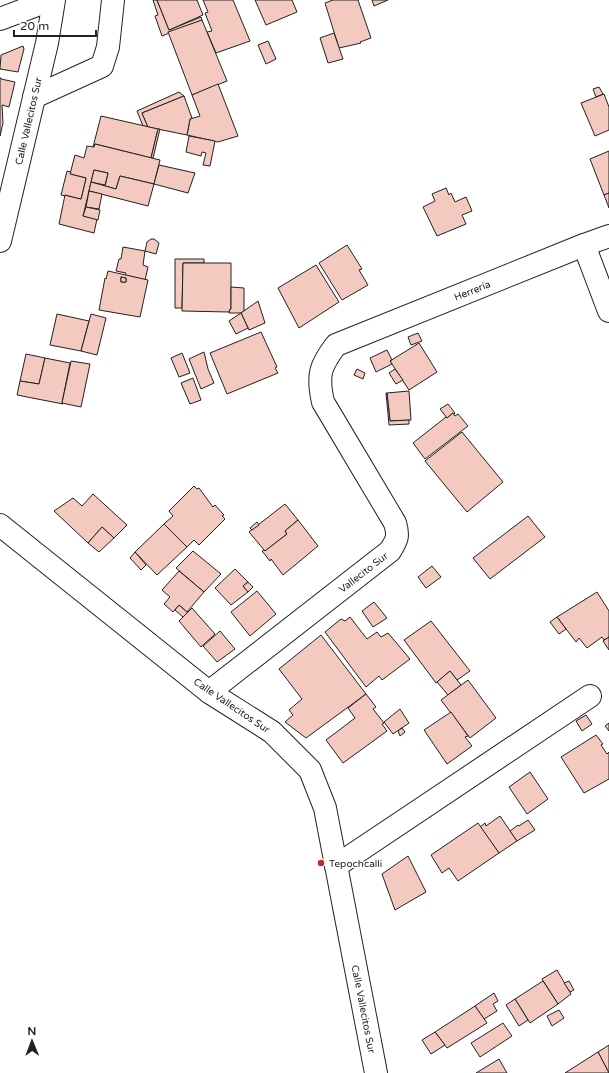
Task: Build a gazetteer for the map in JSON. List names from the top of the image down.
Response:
{
  "streets": {
    "street": ["Calle Vallecitos Sur", "Herrería", "Vallecito Sur"]
  },
  "crossings": [
    ["Calle Vallecitos Sur", "Vallecito Sur"],
    ["Herrería", "Vallecito Sur"]
  ],
  "places": ["Tepochcalli"],
  "scale_bar": "20 m",
  "north": "top"
}
